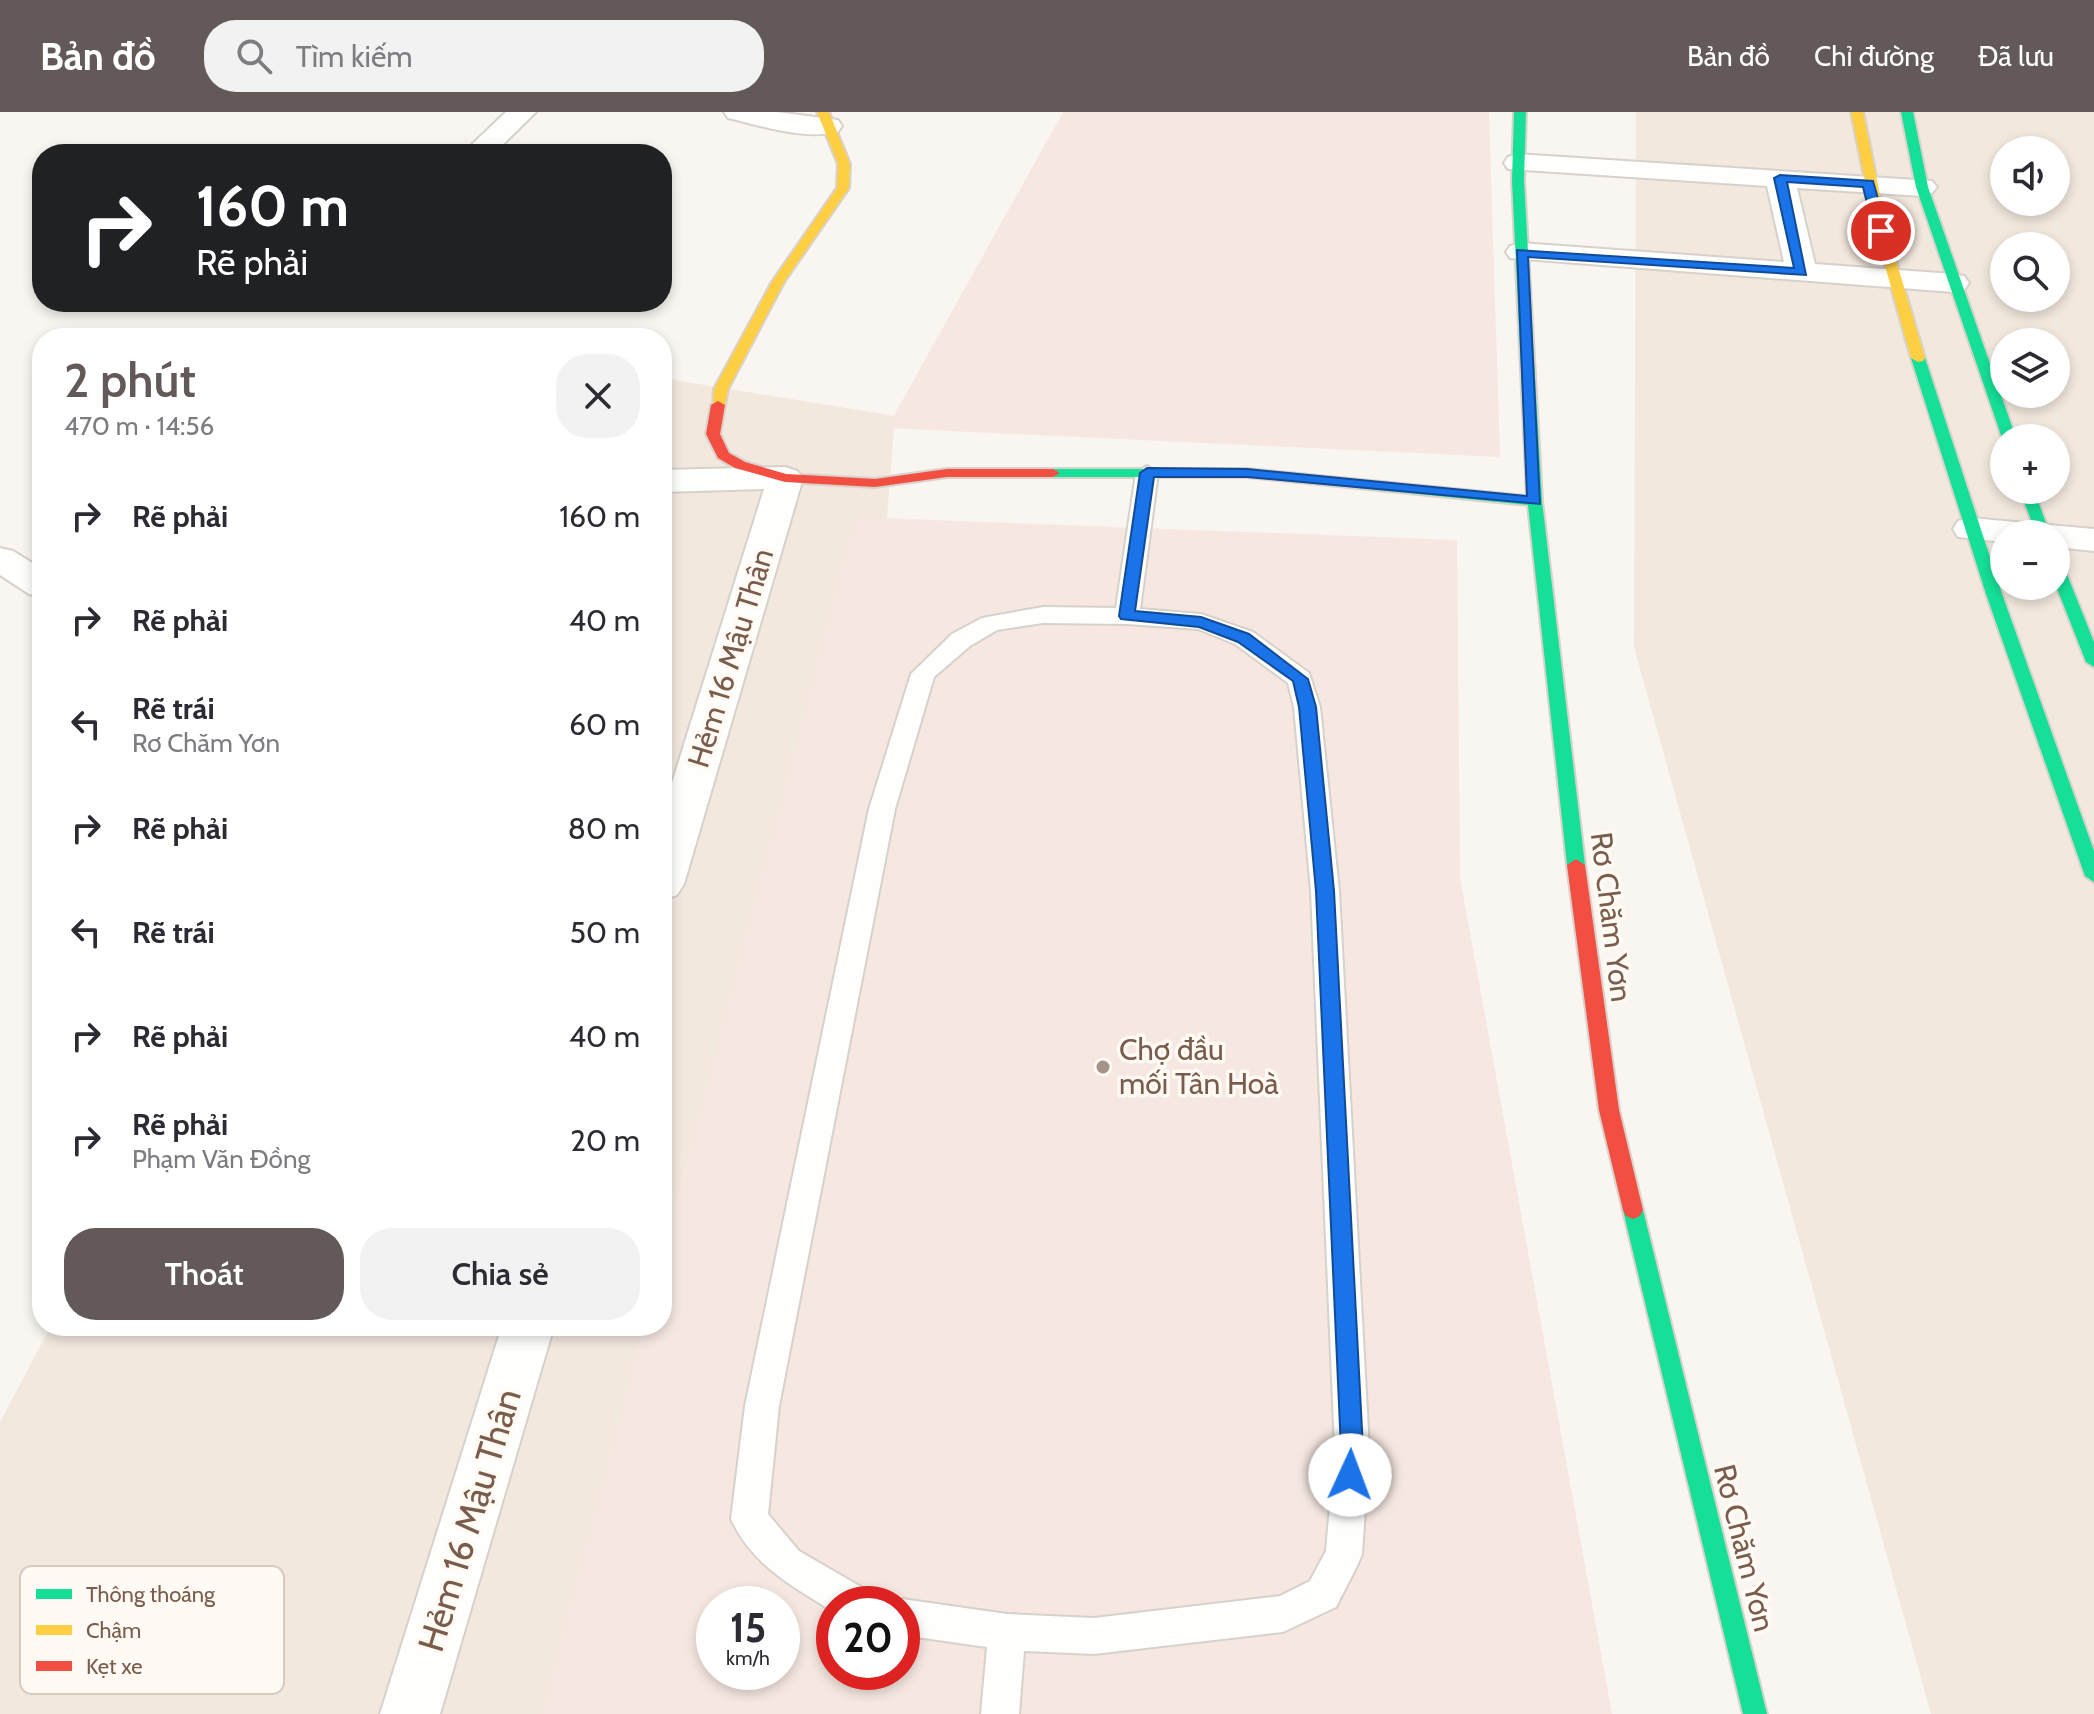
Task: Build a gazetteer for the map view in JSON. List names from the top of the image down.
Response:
{
  "streets": {
    "street": ["Hẻm 16 Mậu Thân", "Rơ Chăm Yơn"]
  },
  "places": ["Chợ đầu mối Tân Hoà"],
  "legend": ["Thông thoáng", "Chậm", "Kẹt xe"],
  "page": {
    "header": "Bản đồ",
    "search": "Tìm kiếm",
    "nav": ["Bản đồ", "Chỉ đường", "Đã lưu"],
    "map_buttons": ["+", "−"],
    "turn": ["160 m", "Rẽ phải"],
    "heading": ["2 phút", "470 m · 14:56"],
    "list": [
      {
        "name": "Rẽ phải",
        "value": "160 m"
      },
      {
        "name": "Rẽ phải",
        "value": "40 m"
      },
      {
        "name": "Rẽ trái",
        "note": "Rơ Chăm Yơn",
        "value": "60 m"
      },
      {
        "name": "Rẽ phải",
        "value": "80 m"
      },
      {
        "name": "Rẽ trái",
        "value": "50 m"
      },
      {
        "name": "Rẽ phải",
        "value": "40 m"
      },
      {
        "name": "Rẽ phải",
        "note": "Phạm Văn Đồng",
        "value": "20 m"
      }
    ],
    "buttons": ["Thoát", "Chia sẻ"],
    "speed": "15 km/h",
    "limit": "20"
  }
}
